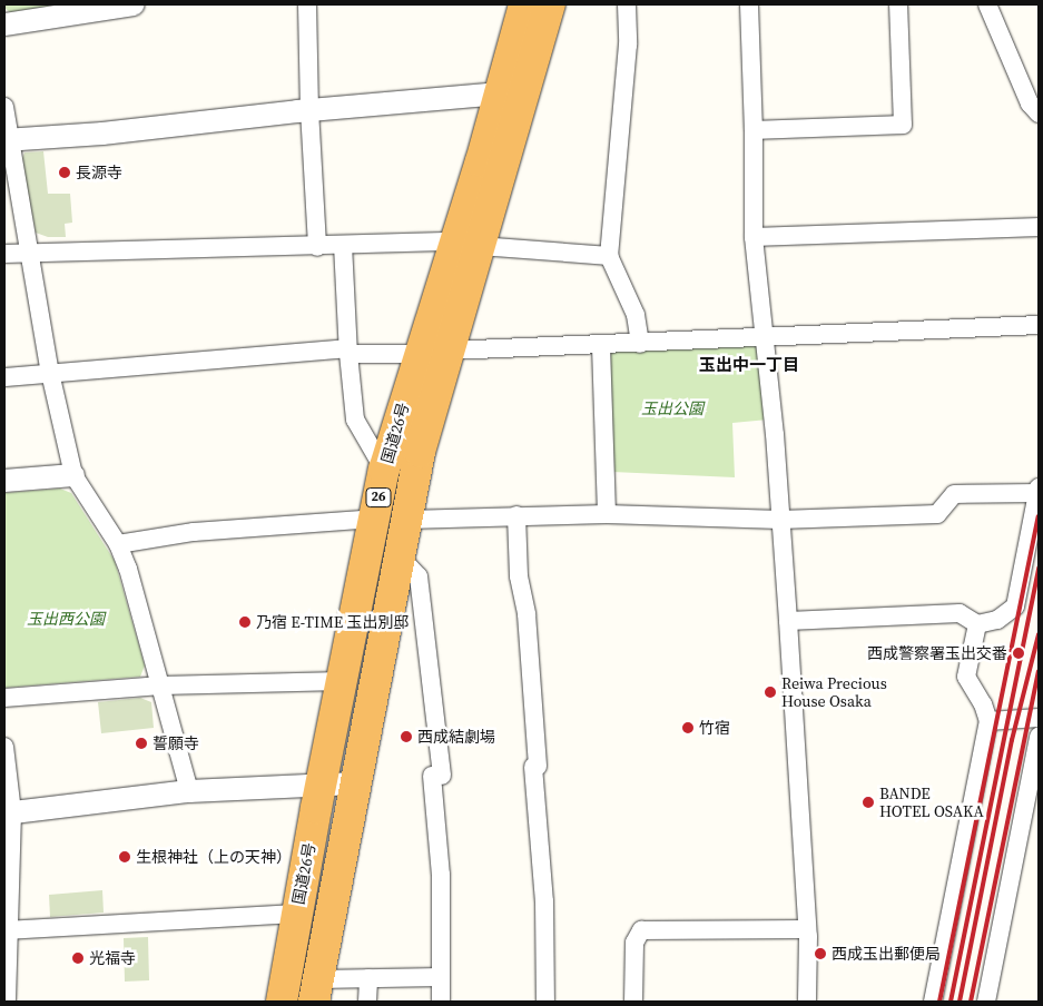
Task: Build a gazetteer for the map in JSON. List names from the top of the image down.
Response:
{
  "streets": {
    "highway": ["国道26号", "26"]
  },
  "districts": ["玉出中一丁目"],
  "parks": ["玉出公園", "玉出西公園"],
  "places": [
    "長源寺",
    "乃宿 E-TIME 玉出別邸",
    "西成警察署玉出交番",
    "Reiwa Precious House Osaka",
    "竹宿",
    "西成結劇場",
    "誓願寺",
    "BANDE HOTEL OSAKA",
    "生根神社（上の天神）",
    "西成玉出郵便局",
    "光福寺"
  ]
}
